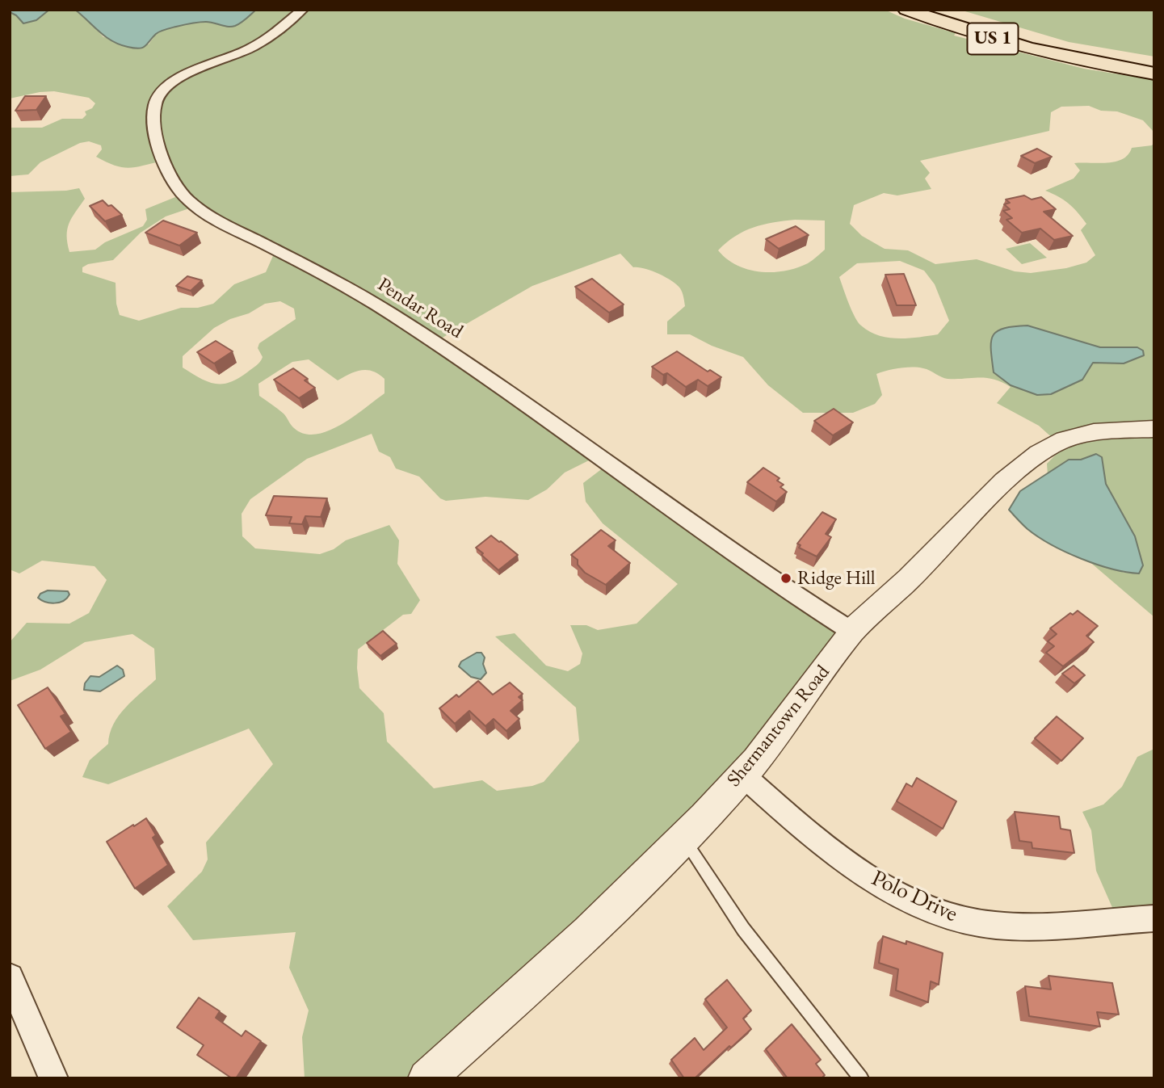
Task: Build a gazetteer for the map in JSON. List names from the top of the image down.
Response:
{
  "streets": {
    "highway": ["US 1"],
    "street": ["Pendar Road", "Shermantown Road", "Polo Drive"]
  },
  "crossings": [
    ["Pendar Road", "Shermantown Road"],
    ["Shermantown Road", "Polo Drive"]
  ],
  "places": ["Ridge Hill"]
}
